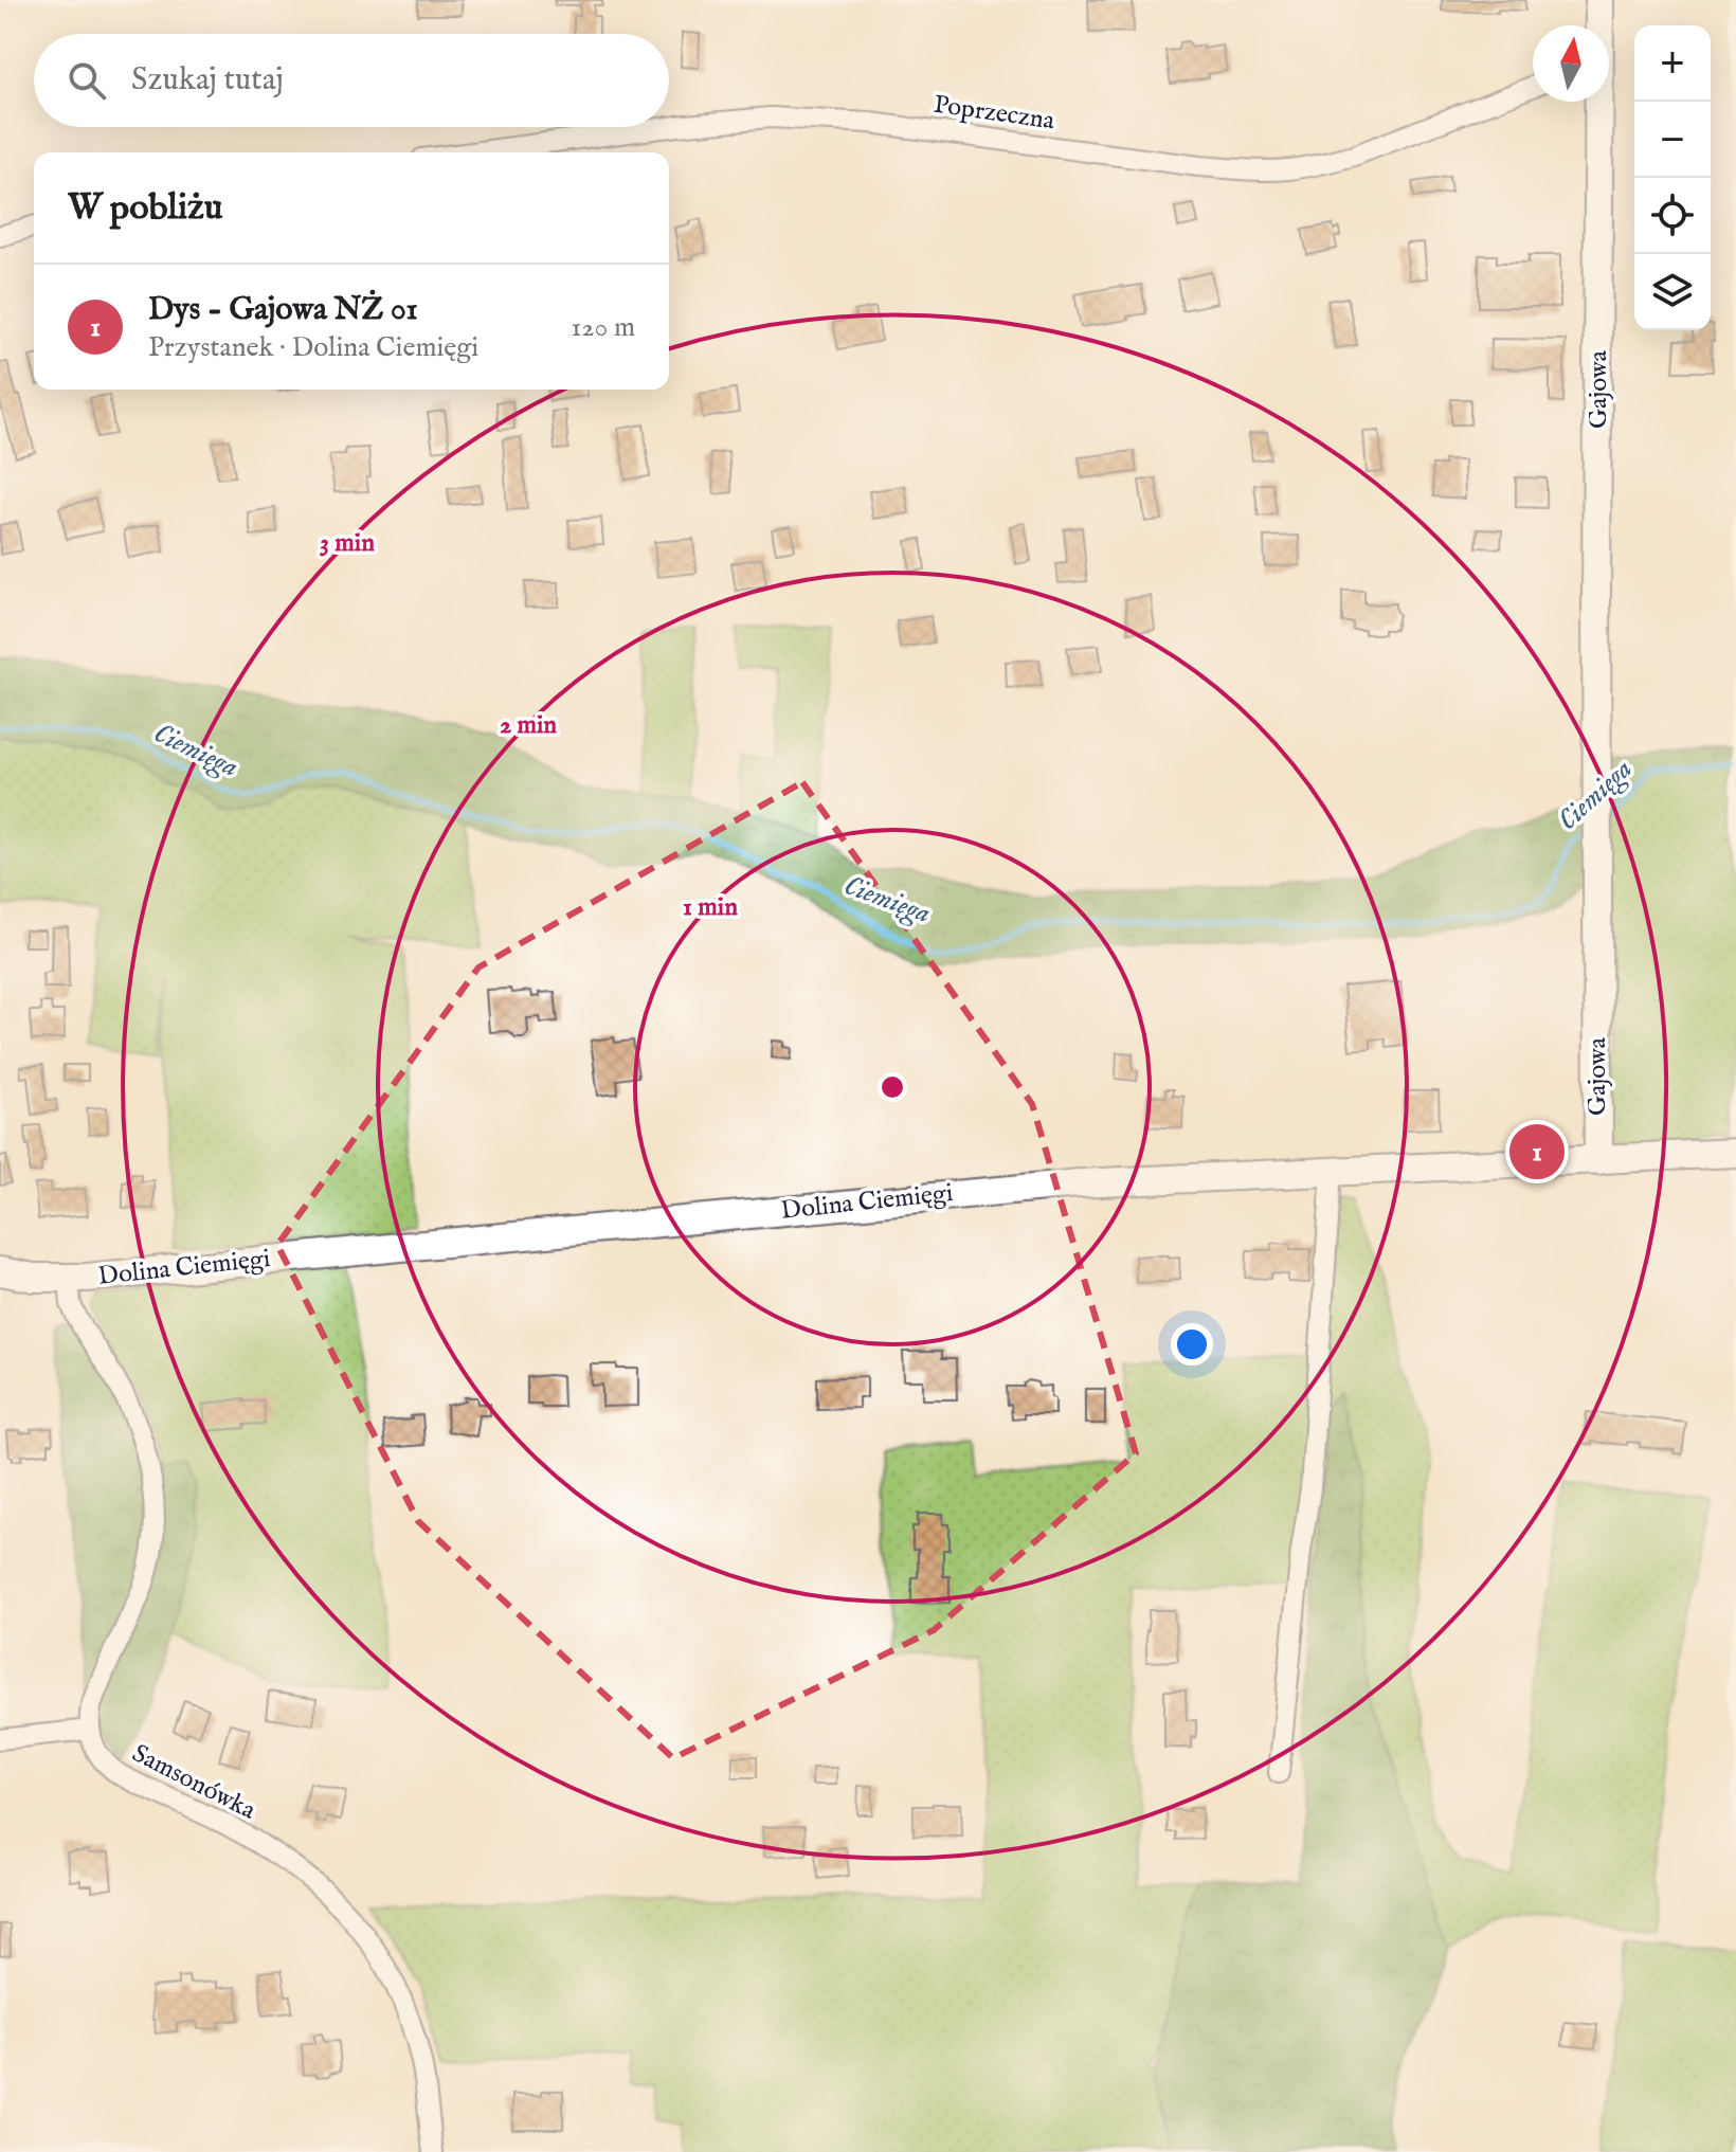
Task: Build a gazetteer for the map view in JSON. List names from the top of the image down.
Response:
{
  "streets": {
    "street": [
      "Poprzeczna",
      "Gajowa",
      "Dolina Ciemięgi",
      "Samsonówka"
    ]
  },
  "crossings": [
    ["Gajowa", "Dolina Ciemięgi"]
  ],
  "water": ["Ciemięga"],
  "north": "top",
  "page": {
    "map_buttons": ["+", "−"],
    "search": "Szukaj tutaj",
    "heading": "W pobliżu",
    "list": [
      {
        "mark": "1",
        "name": "Dys - Gajowa NŻ 01",
        "note": "Przystanek · Dolina Ciemięgi",
        "value": "120 m"
      }
    ],
    "pins": "1"
  },
  "rings": ["3 min", "2 min", "1 min"]
}
